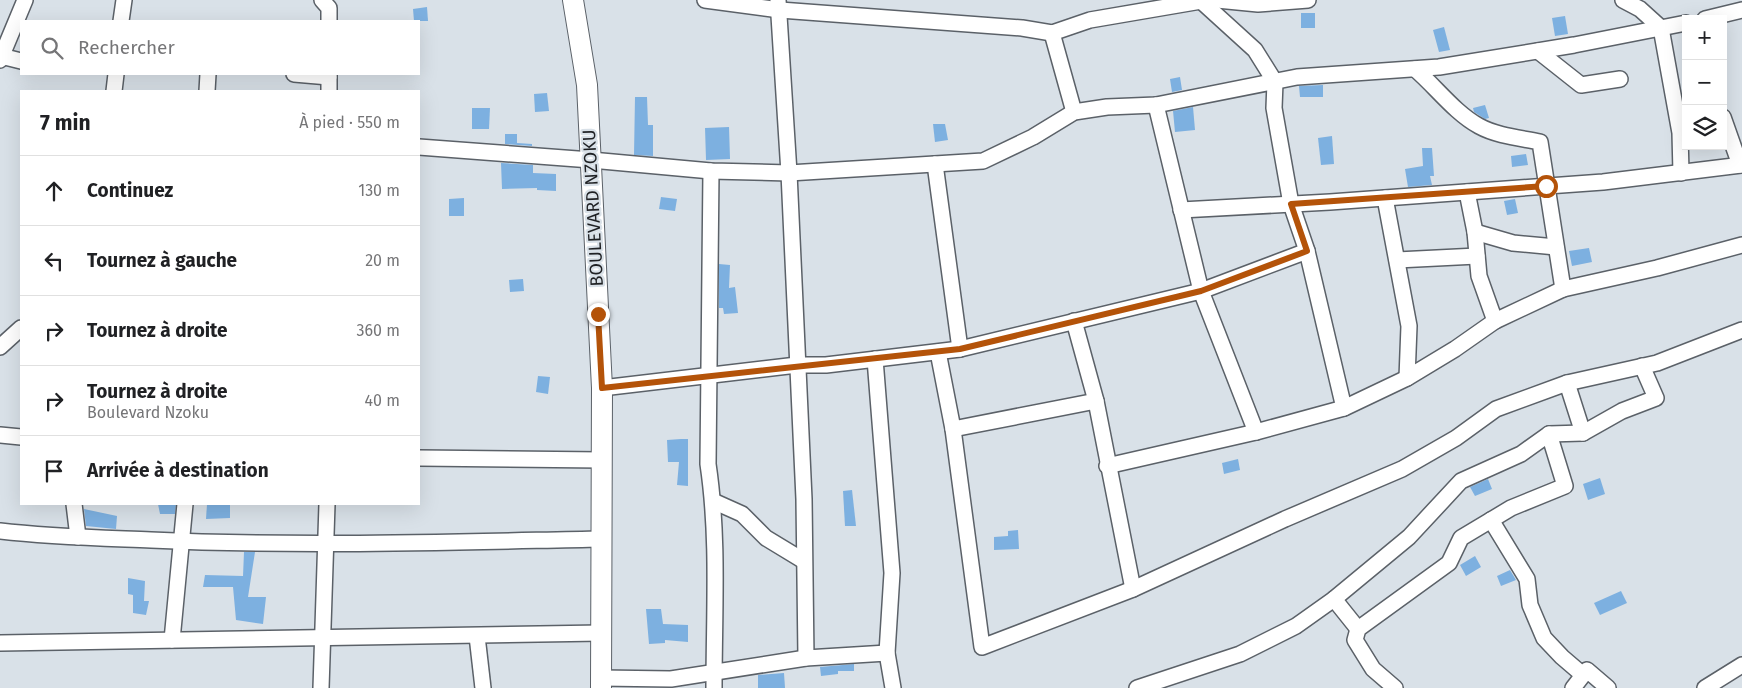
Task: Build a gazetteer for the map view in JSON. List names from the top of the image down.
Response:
{
  "streets": {
    "street": ["BOULEVARD NZOKU"]
  },
  "page": {
    "map_buttons": ["+", "−"],
    "search": "Rechercher",
    "heading": ["7 min", "À pied · 550 m"],
    "list": [
      ["Continuez", "130 m"],
      ["Tournez à gauche", "20 m"],
      ["Tournez à droite", "360 m"],
      ["Tournez à droite", "Boulevard Nzoku", "40 m"],
      "Arrivée à destination"
    ]
  }
}
